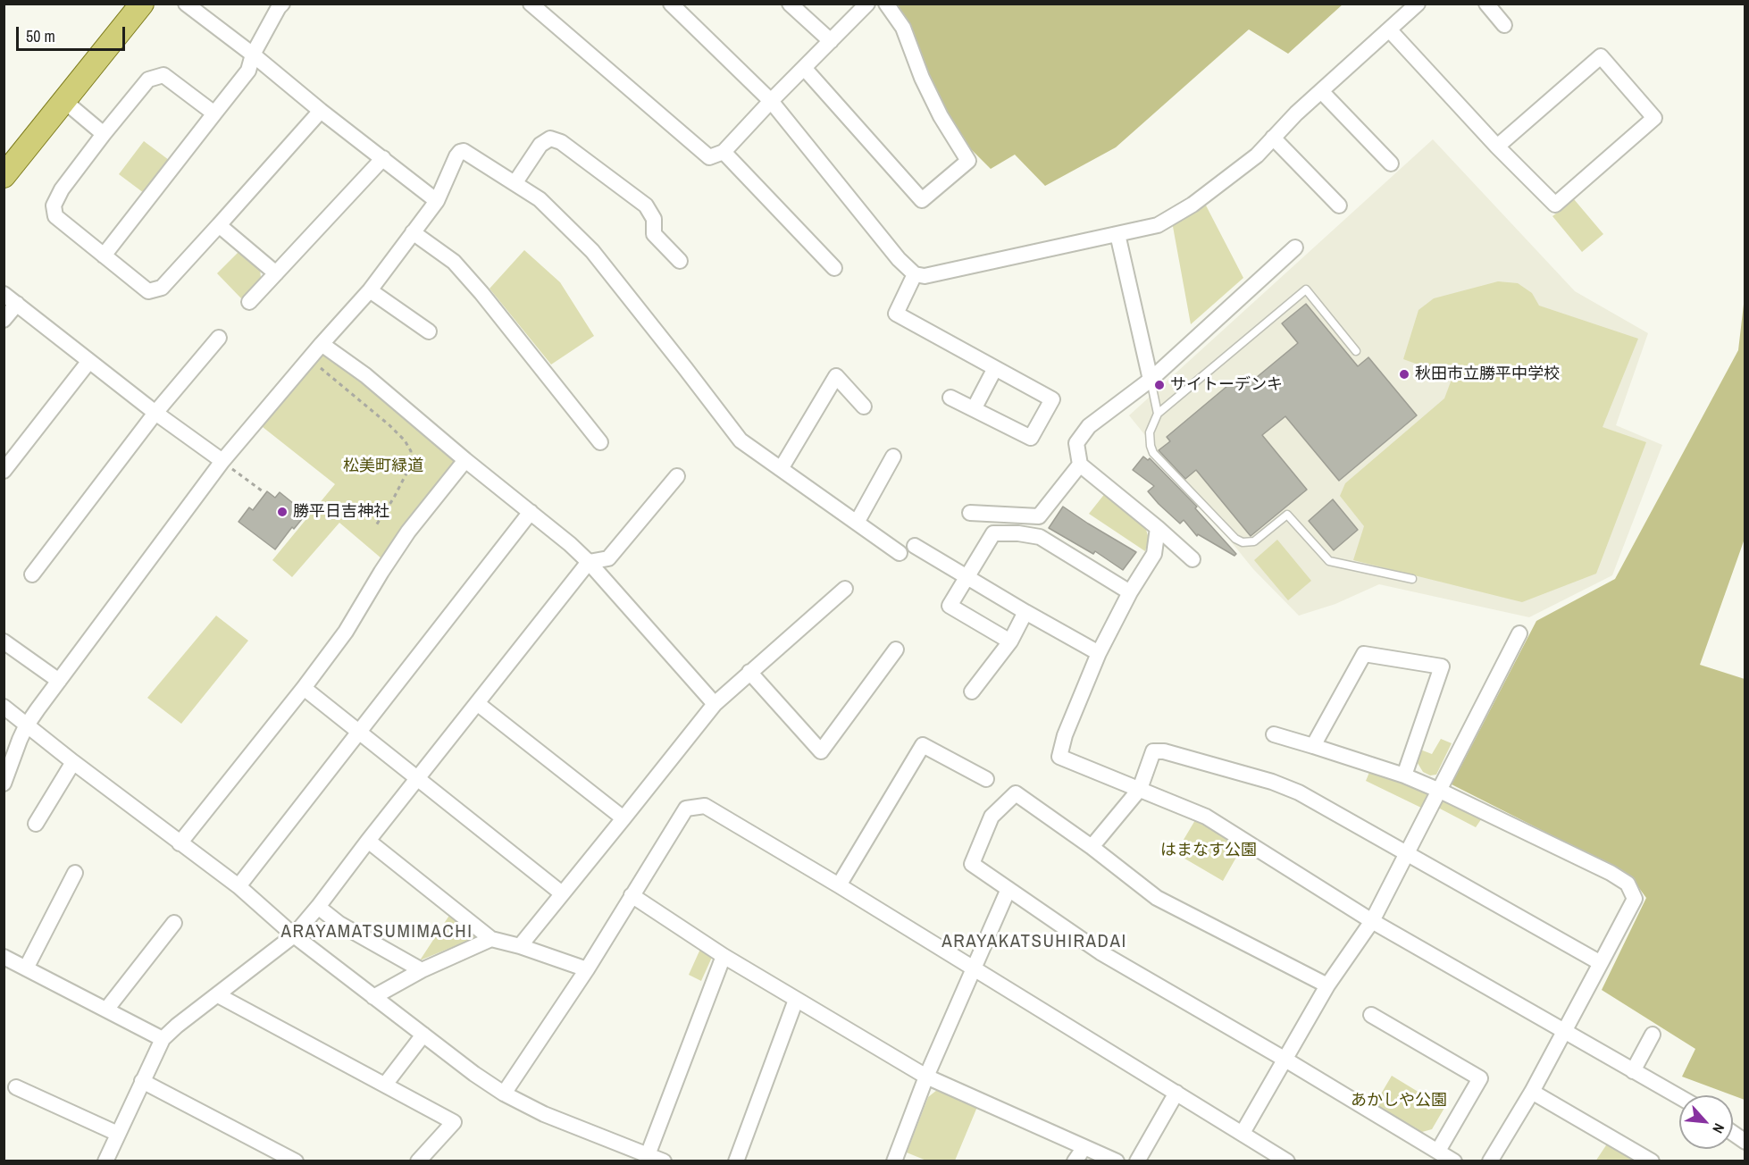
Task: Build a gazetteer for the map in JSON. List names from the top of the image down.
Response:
{
  "districts": ["ARAYAMATSUMIMACHI", "ARAYAKATSUHIRADAI"],
  "parks": ["松美町緑道", "はまなす公園", "あかしや公園"],
  "places": ["秋田市立勝平中学校", "サイトーデンキ", "勝平日吉神社"],
  "scale_bar": "50 m",
  "north": "bottom right"
}
